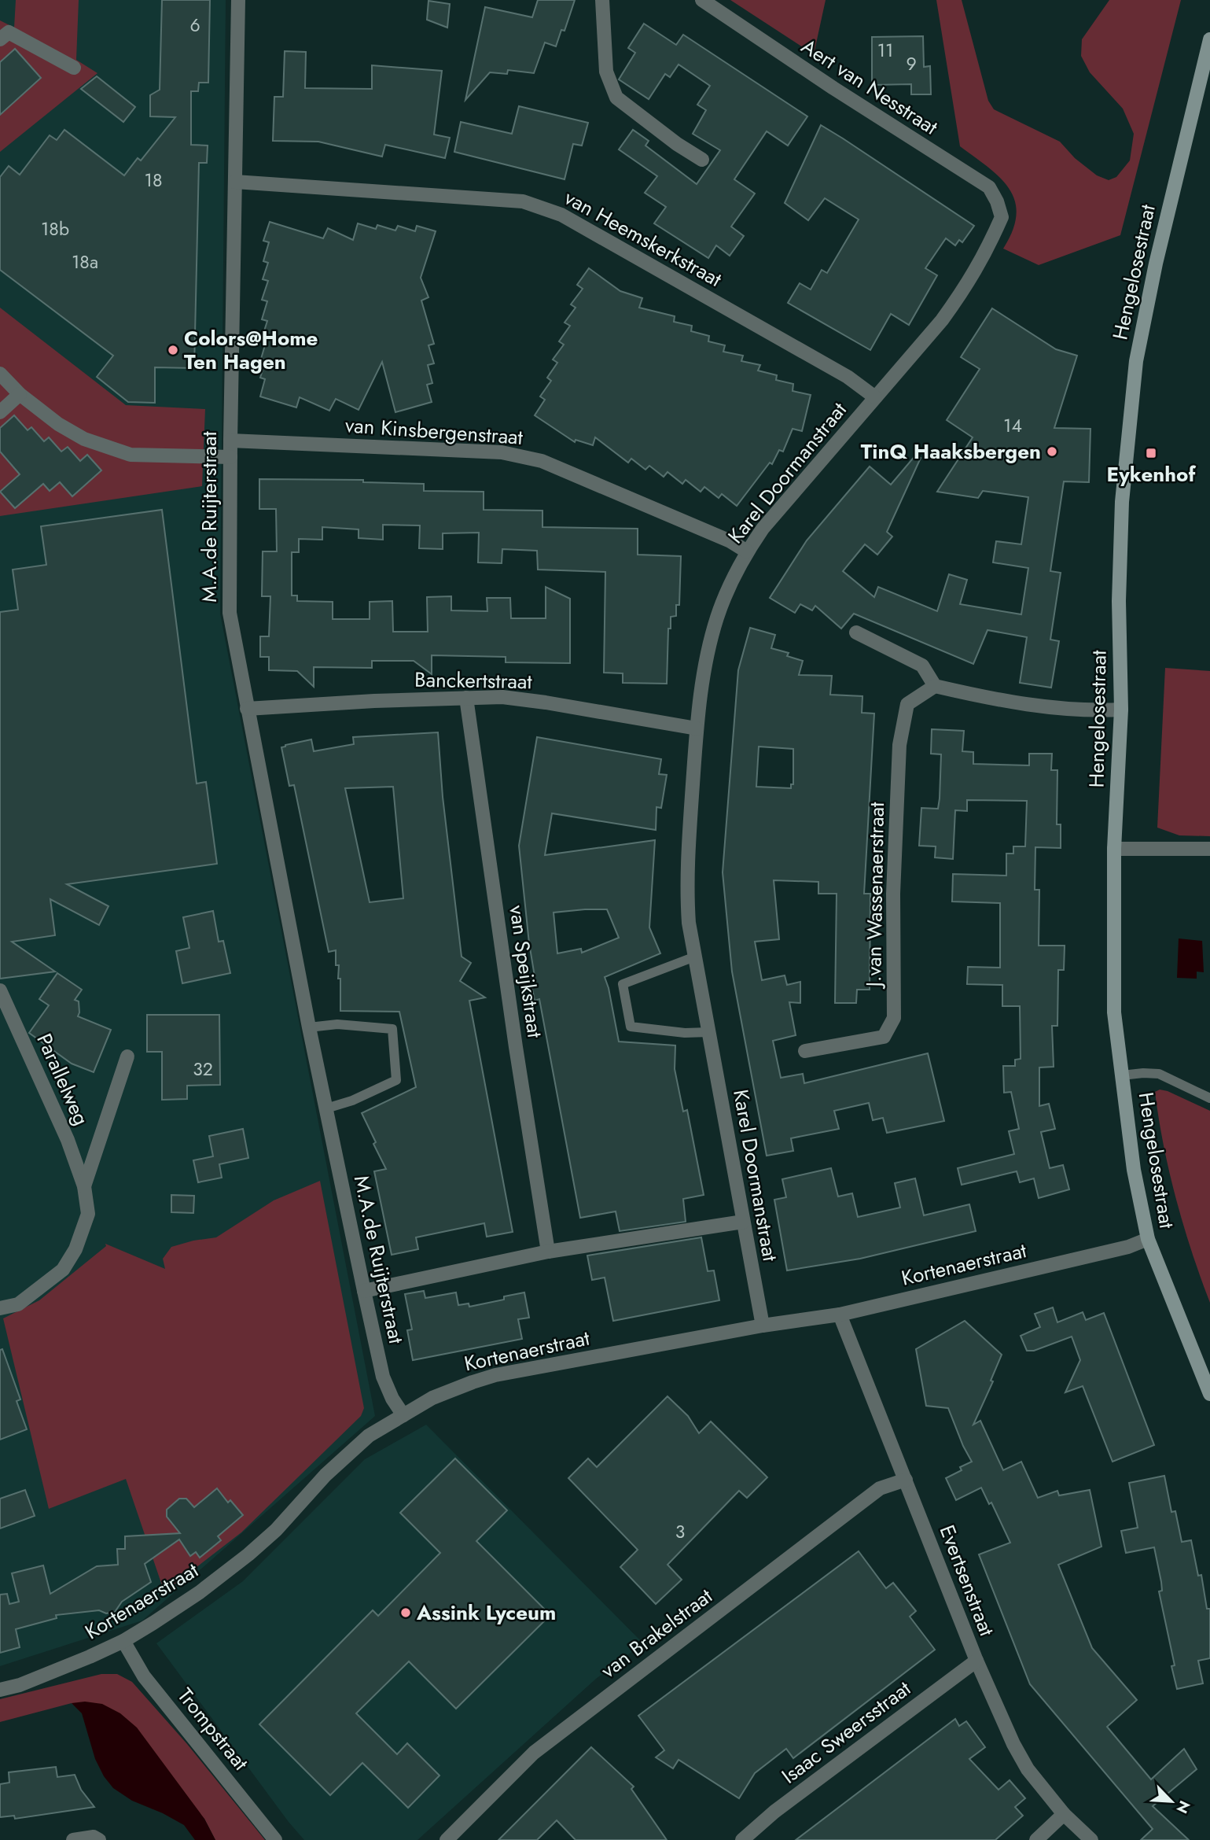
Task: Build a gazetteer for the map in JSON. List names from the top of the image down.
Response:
{
  "streets": {
    "main road": ["Hengelosestraat"],
    "street": [
      "Aert van Nesstraat",
      "van Heemskerkstraat",
      "van Kinsbergenstraat",
      "Karel Doormanstraat",
      "M.A.de Ruijterstraat",
      "Banckertstraat",
      "J.van Wassenaerstraat",
      "van Speijkstraat",
      "Parallelweg",
      "Kortenaerstraat",
      "Evertsenstraat",
      "van Brakelstraat",
      "Trompstraat",
      "Isaac Sweersstraat"
    ]
  },
  "crossings": [
    ["Aert van Nesstraat", "Karel Doormanstraat"],
    ["van Heemskerkstraat", "Karel Doormanstraat"],
    ["van Heemskerkstraat", "M.A.de Ruijterstraat"],
    ["Hengelosestraat", "Kortenaerstraat"],
    ["van Kinsbergenstraat", "Karel Doormanstraat"],
    ["van Kinsbergenstraat", "M.A.de Ruijterstraat"],
    ["Karel Doormanstraat", "Banckertstraat"],
    ["Karel Doormanstraat", "Kortenaerstraat"],
    ["M.A.de Ruijterstraat", "Banckertstraat"],
    ["M.A.de Ruijterstraat", "Kortenaerstraat"],
    ["Banckertstraat", "van Speijkstraat"],
    ["Kortenaerstraat", "Evertsenstraat"],
    ["Kortenaerstraat", "Trompstraat"],
    ["Evertsenstraat", "van Brakelstraat"],
    ["Evertsenstraat", "Isaac Sweersstraat"]
  ],
  "places": {
    "other": ["Colors@Home Ten Hagen", "TinQ Haaksbergen", "Assink Lyceum"],
    "transit": ["Eykenhof"]
  },
  "house_numbers": [
    "6",
    "11",
    "9",
    "18",
    "18b",
    "18a",
    "14",
    "32",
    "3"
  ],
  "north": "bottom right"
}
